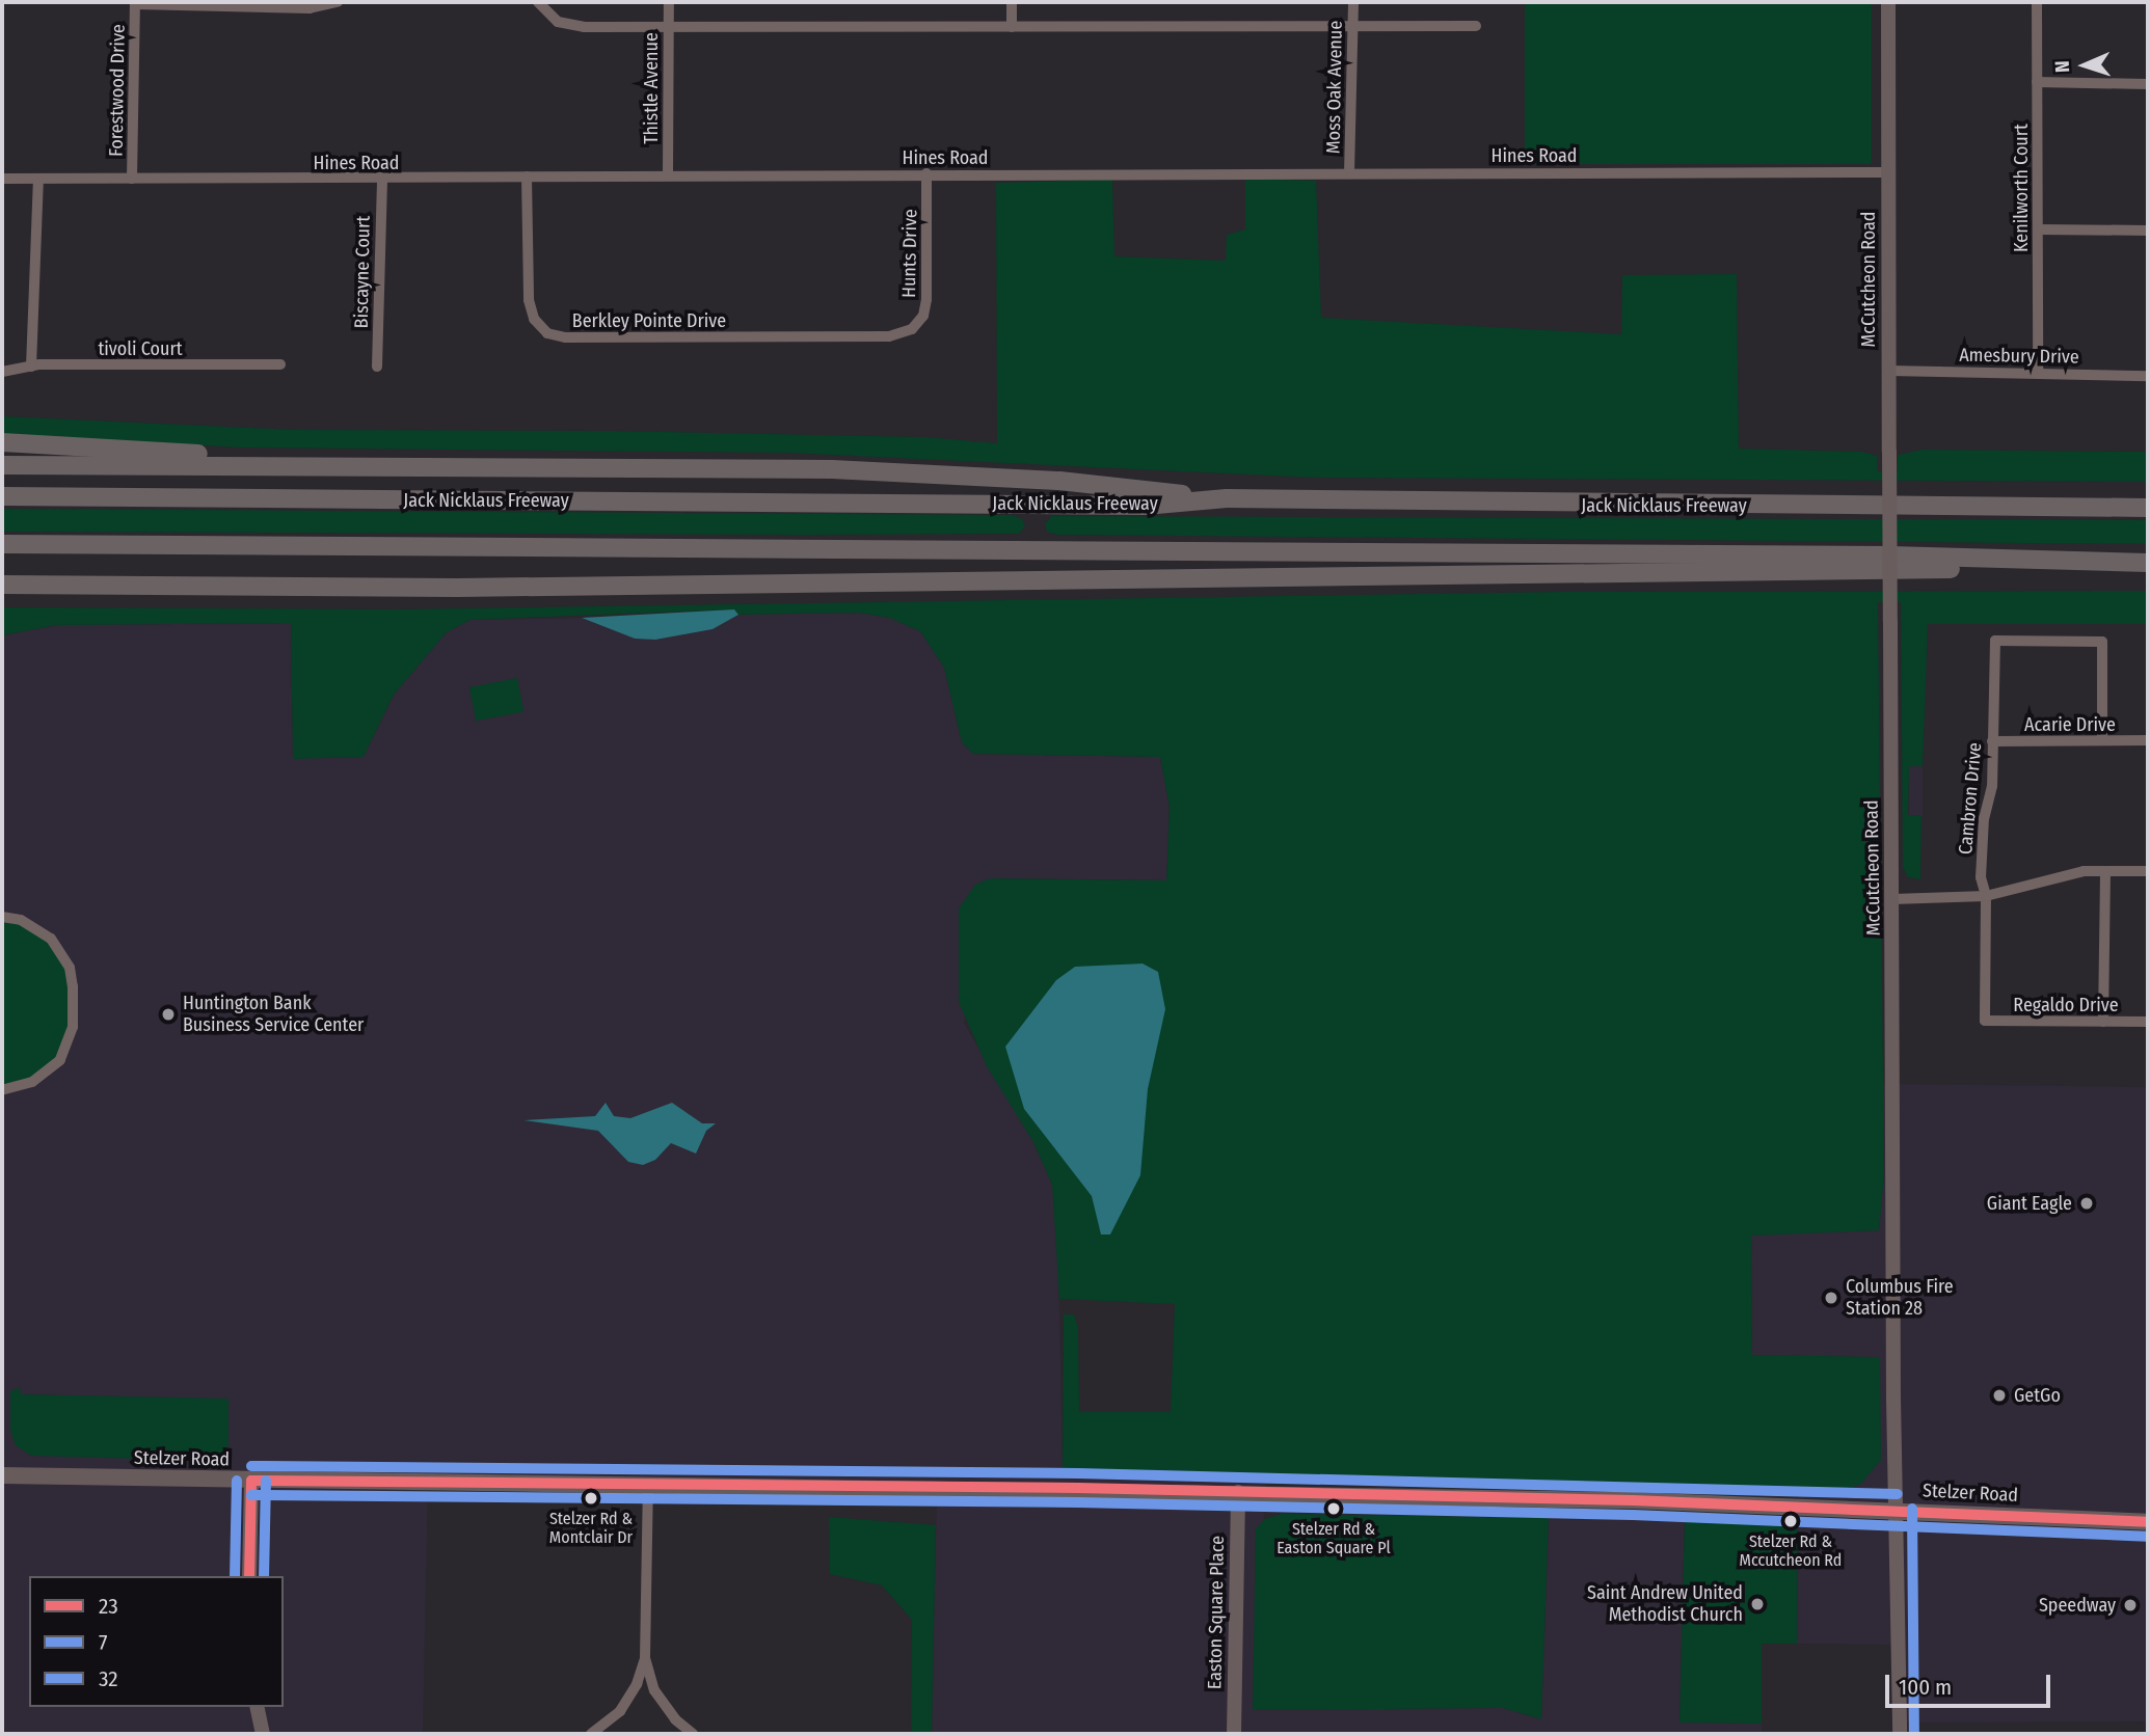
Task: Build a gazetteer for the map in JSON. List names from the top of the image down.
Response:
{
  "streets": {
    "highway": ["Jack Nicklaus Freeway"],
    "main road": ["McCutcheon Road", "Stelzer Road", "Easton Square Place"],
    "street": [
      "Moss Oak Avenue",
      "Thistle Avenue",
      "Forestwood Drive",
      "Hines Road",
      "Kenilworth Court",
      "Hunts Drive",
      "Biscayne Court",
      "Berkley Pointe Drive",
      "tivoli Court",
      "Amesbury Drive",
      "Acarie Drive",
      "Cambron Drive",
      "Regaldo Drive"
    ]
  },
  "crossings": [
    ["Moss Oak Avenue", "Hines Road"],
    ["Thistle Avenue", "Hines Road"],
    ["Forestwood Drive", "Hines Road"],
    ["Hines Road", "Hunts Drive"],
    ["Hines Road", "Biscayne Court"],
    ["Hines Road", "McCutcheon Road"],
    ["Hines Road", "Berkley Pointe Drive"],
    ["Kenilworth Court", "Amesbury Drive"],
    ["Hunts Drive", "Berkley Pointe Drive"],
    ["McCutcheon Road", "Amesbury Drive"],
    ["McCutcheon Road", "Stelzer Road"],
    ["Acarie Drive", "Cambron Drive"],
    ["Cambron Drive", "Regaldo Drive"],
    ["Stelzer Road", "Easton Square Place"]
  ],
  "places": [
    "Huntington Bank Business Service Center",
    "Giant Eagle",
    "Columbus Fire Station 28",
    "GetGo",
    "Stelzer Rd & Montclair Dr",
    "Stelzer Rd & Easton Square Pl",
    "Stelzer Rd & Mccutcheon Rd",
    "Saint Andrew United Methodist Church",
    "Speedway"
  ],
  "lines": ["transit line 32", "transit line 23", "transit line 7"],
  "legend": ["23", "7", "32"],
  "scale_bar": "100 m",
  "north": "left"
}
